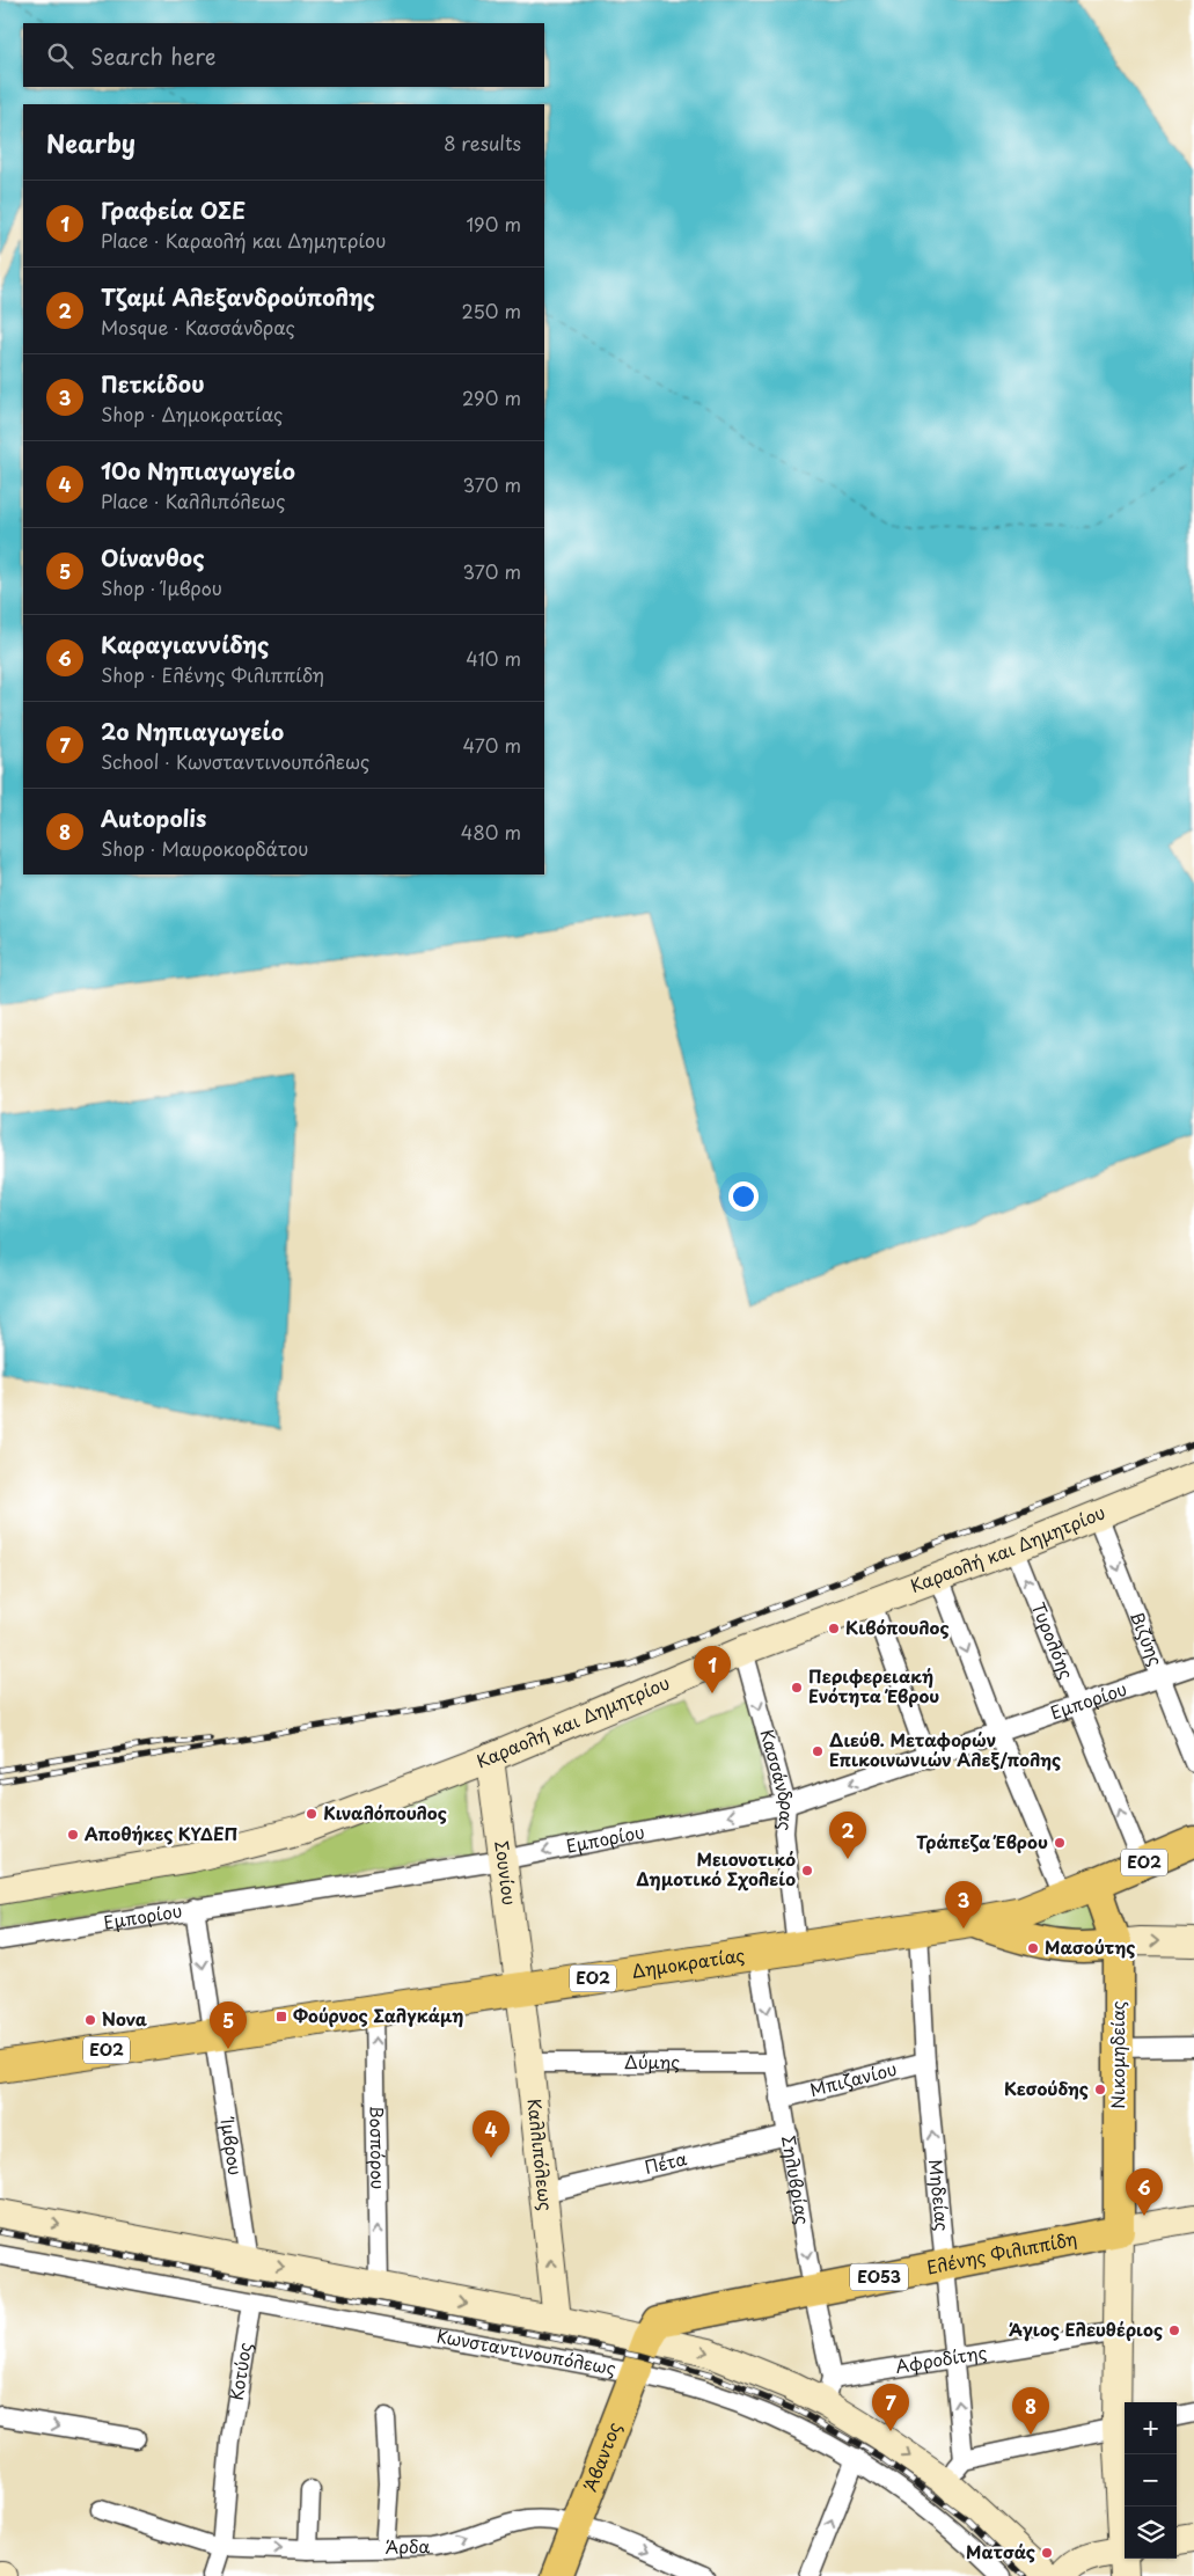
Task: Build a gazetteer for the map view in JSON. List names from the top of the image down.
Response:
{
  "streets": {
    "highway": ["ΕΟ2", "Δημοκρατίας"],
    "main road": [
      "Νικομηδείας",
      "Ελένης Φιλιππίδη",
      "ΕΟ53",
      "Άβαντος"
    ],
    "street": [
      "Καραολή και Δημητρίου",
      "Βιζύης",
      "Τυρολόης",
      "Εμπορίου",
      "Κασσάνδρας",
      "Σουνίου",
      "Δύμης",
      "Μπιζανίου",
      "Ίμβρου",
      "Βοσπόρου",
      "Καλλιπόλεως",
      "Πέτα",
      "Σηλυβρίας",
      "Μηδείας",
      "Κωνσταντινουπόλεως",
      "Αφροδίτης",
      "Κοτύος",
      "Άρδα"
    ]
  },
  "crossings": [
    ["Καραολή και Δημητρίου", "Βιζύης"],
    ["Καραολή και Δημητρίου", "Τυρολόης"],
    ["Καραολή και Δημητρίου", "Κασσάνδρας"],
    ["Καραολή και Δημητρίου", "Σουνίου"],
    ["Βιζύης", "Εμπορίου"],
    ["Τυρολόης", "Εμπορίου"],
    ["Τυρολόης", "Δημοκρατίας"],
    ["Εμπορίου", "Κασσάνδρας"],
    ["Εμπορίου", "Σουνίου"],
    ["Εμπορίου", "Ίμβρου"],
    ["Κασσάνδρας", "Δημοκρατίας"],
    ["Σουνίου", "Δημοκρατίας"],
    ["Σουνίου", "Καλλιπόλεως"],
    ["Δημοκρατίας", "Νικομηδείας"],
    ["Δημοκρατίας", "Ίμβρου"],
    ["Δημοκρατίας", "Βοσπόρου"],
    ["Δημοκρατίας", "Καλλιπόλεως"],
    ["Δημοκρατίας", "Σηλυβρίας"],
    ["Δημοκρατίας", "Μηδείας"],
    ["Νικομηδείας", "Ελένης Φιλιππίδη"],
    ["Δύμης", "Καλλιπόλεως"],
    ["Δύμης", "Σηλυβρίας"],
    ["Μπιζανίου", "Σηλυβρίας"],
    ["Μπιζανίου", "Μηδείας"],
    ["Καλλιπόλεως", "Πέτα"],
    ["Πέτα", "Σηλυβρίας"],
    ["Σηλυβρίας", "Ελένης Φιλιππίδη"],
    ["Σηλυβρίας", "Αφροδίτης"],
    ["Μηδείας", "Ελένης Φιλιππίδη"],
    ["Μηδείας", "Αφροδίτης"],
    ["Ελένης Φιλιππίδη", "Άβαντος"],
    ["Κωνσταντινουπόλεως", "Κοτύος"],
    ["Κωνσταντινουπόλεως", "Άβαντος"],
    ["Κοτύος", "Άρδα"],
    ["Άβαντος", "Άρδα"]
  ],
  "one_way": [
    "Βιζύης",
    "Εμπορίου",
    "Ίμβρου",
    "Βοσπόρου",
    "Καλλιπόλεως",
    "Σηλυβρίας",
    "Άρδα"
  ],
  "places": {
    "other": [
      "Κιβόπουλος",
      "Περιφερειακή Ενότητα Έβρου",
      "Διεύθ. Μεταφορών Επικοινωνιών Αλεξ/πολης",
      "Κιναλόπουλος",
      "Αποθήκες ΚΥΔΕΠ",
      "Τράπεζα Έβρου",
      "Μειονοτικό Δημοτικό Σχολείο",
      "Μασούτης",
      "Nova",
      "Κεσούδης",
      "Άγιος Ελευθέριος",
      "Ματσάς"
    ],
    "transit": ["Φούρνος Σαλγκάμη"]
  },
  "page": {
    "search": "Search here",
    "heading": ["Nearby", "8 results"],
    "list": [
      {
        "mark": "1",
        "name": "Γραφεία ΟΣΕ",
        "note": "Place · Καραολή και Δημητρίου",
        "value": "190 m"
      },
      {
        "mark": "2",
        "name": "Tζαμί Αλεξανδρούπολης",
        "note": "Mosque · Κασσάνδρας",
        "value": "250 m"
      },
      {
        "mark": "3",
        "name": "Πετκίδου",
        "note": "Shop · Δημοκρατίας",
        "value": "290 m"
      },
      {
        "mark": "4",
        "name": "10ο Νηπιαγωγείο",
        "note": "Place · Καλλιπόλεως",
        "value": "370 m"
      },
      {
        "mark": "5",
        "name": "Οίνανθος",
        "note": "Shop · Ίμβρου",
        "value": "370 m"
      },
      {
        "mark": "6",
        "name": "Καραγιαννίδης",
        "note": "Shop · Ελένης Φιλιππίδη",
        "value": "410 m"
      },
      {
        "mark": "7",
        "name": "2ο Νηπιαγωγείο",
        "note": "School · Κωνσταντινουπόλεως",
        "value": "470 m"
      },
      {
        "mark": "8",
        "name": "Autopolis",
        "note": "Shop · Μαυροκορδάτου",
        "value": "480 m"
      }
    ],
    "pins": [
      "1",
      "2",
      "3",
      "5",
      "4",
      "6",
      "7",
      "8"
    ],
    "map_buttons": ["+", "−"]
  }
}
